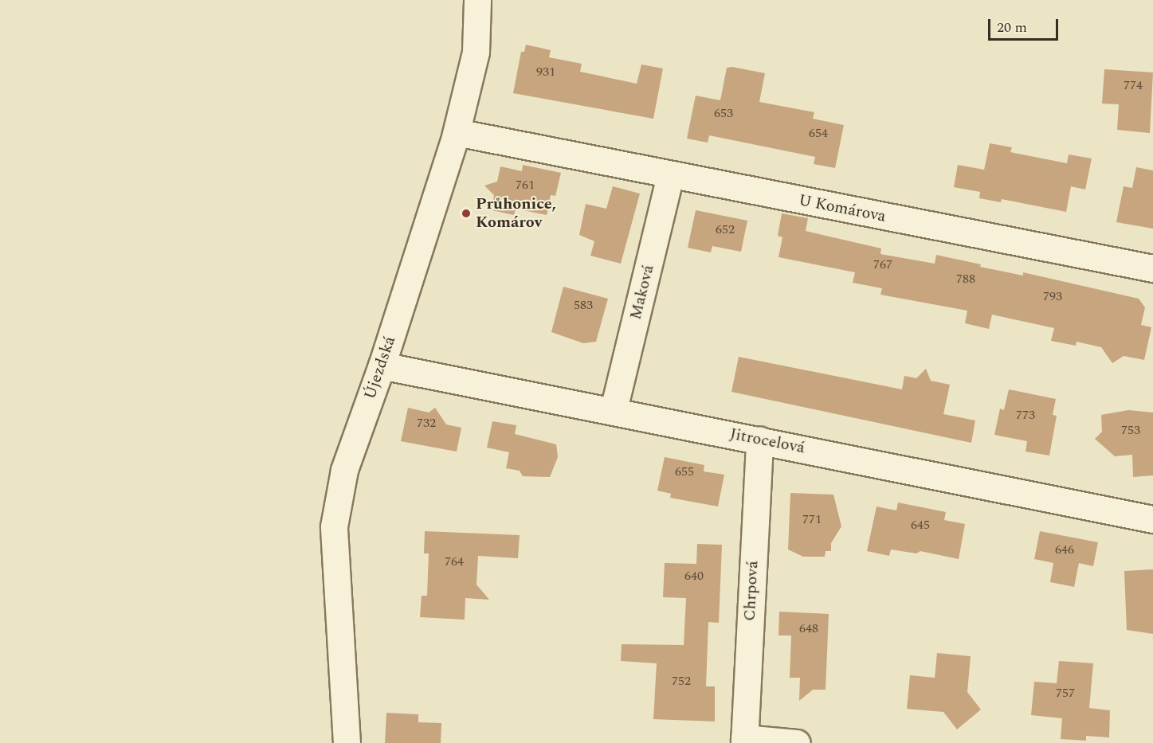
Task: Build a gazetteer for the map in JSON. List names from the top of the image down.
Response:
{
  "streets": {
    "street": [
      "U Komárova",
      "Maková",
      "Újezdská",
      "Jitrocelová",
      "Chrpová"
    ]
  },
  "crossings": [
    ["U Komárova", "Maková"],
    ["U Komárova", "Újezdská"],
    ["Maková", "Jitrocelová"],
    ["Újezdská", "Jitrocelová"],
    ["Jitrocelová", "Chrpová"]
  ],
  "places": ["Průhonice, Komárov"],
  "house_numbers": [
    "931",
    "774",
    "653",
    "654",
    "761",
    "652",
    "767",
    "788",
    "793",
    "583",
    "773",
    "732",
    "753",
    "655",
    "771",
    "645",
    "646",
    "764",
    "640",
    "648",
    "752",
    "757"
  ],
  "scale_bar": "20 m"
}
